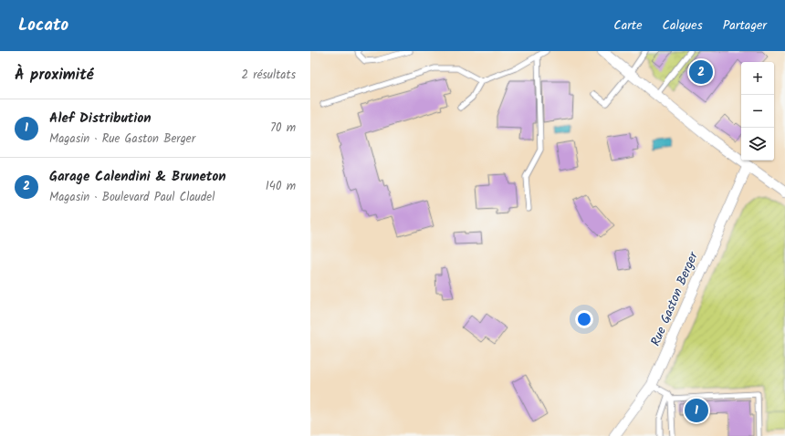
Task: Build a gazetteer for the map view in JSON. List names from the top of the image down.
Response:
{
  "streets": {
    "street": ["Rue Gaston Berger"]
  },
  "page": {
    "header": "Locato",
    "nav": ["Carte", "Calques", "Partager"],
    "heading": ["À proximité", "2 résultats"],
    "pins": ["2", "1"],
    "map_buttons": ["+", "−"],
    "list": [
      {
        "mark": "1",
        "name": "Alef Distribution",
        "note": "Magasin · Rue Gaston Berger",
        "value": "70 m"
      },
      {
        "mark": "2",
        "name": "Garage Calendini & Bruneton",
        "note": "Magasin · Boulevard Paul Claudel",
        "value": "140 m"
      }
    ]
  }
}
